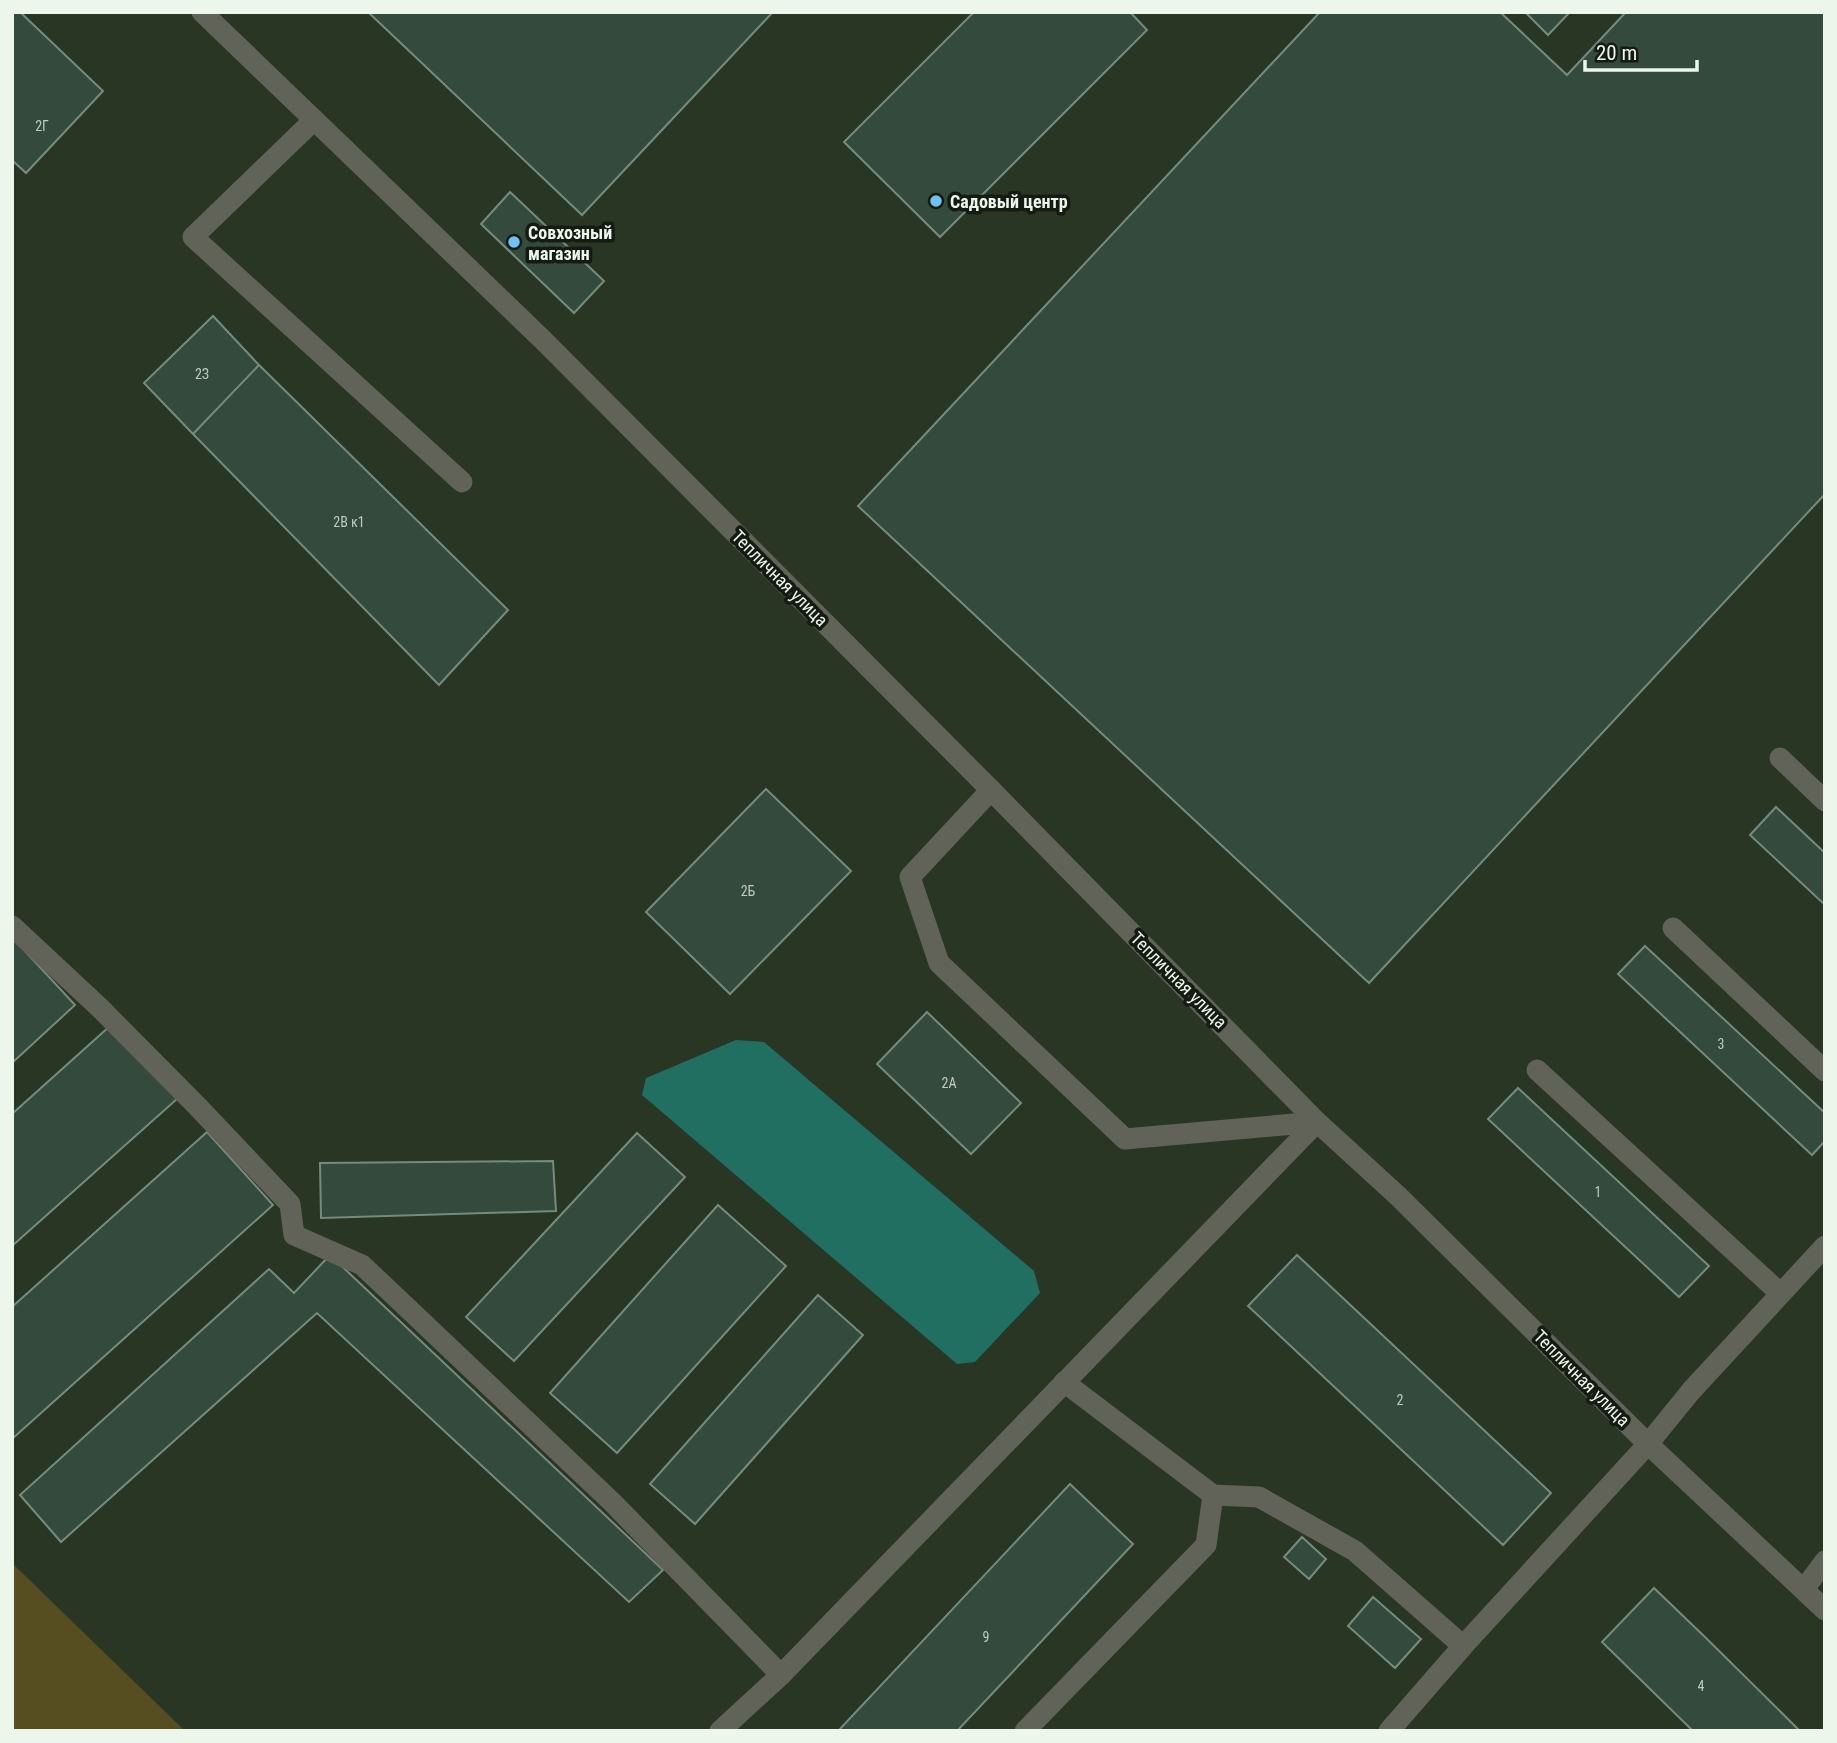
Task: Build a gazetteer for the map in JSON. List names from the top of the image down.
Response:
{
  "streets": {
    "street": ["Тепличная улица"]
  },
  "places": ["Садовый центр", "Совхозный магазин"],
  "house_numbers": [
    "2Г",
    "2З",
    "2В к1",
    "2Б",
    "3",
    "2А",
    "1",
    "2",
    "9",
    "4"
  ],
  "scale_bar": "20 m"
}
